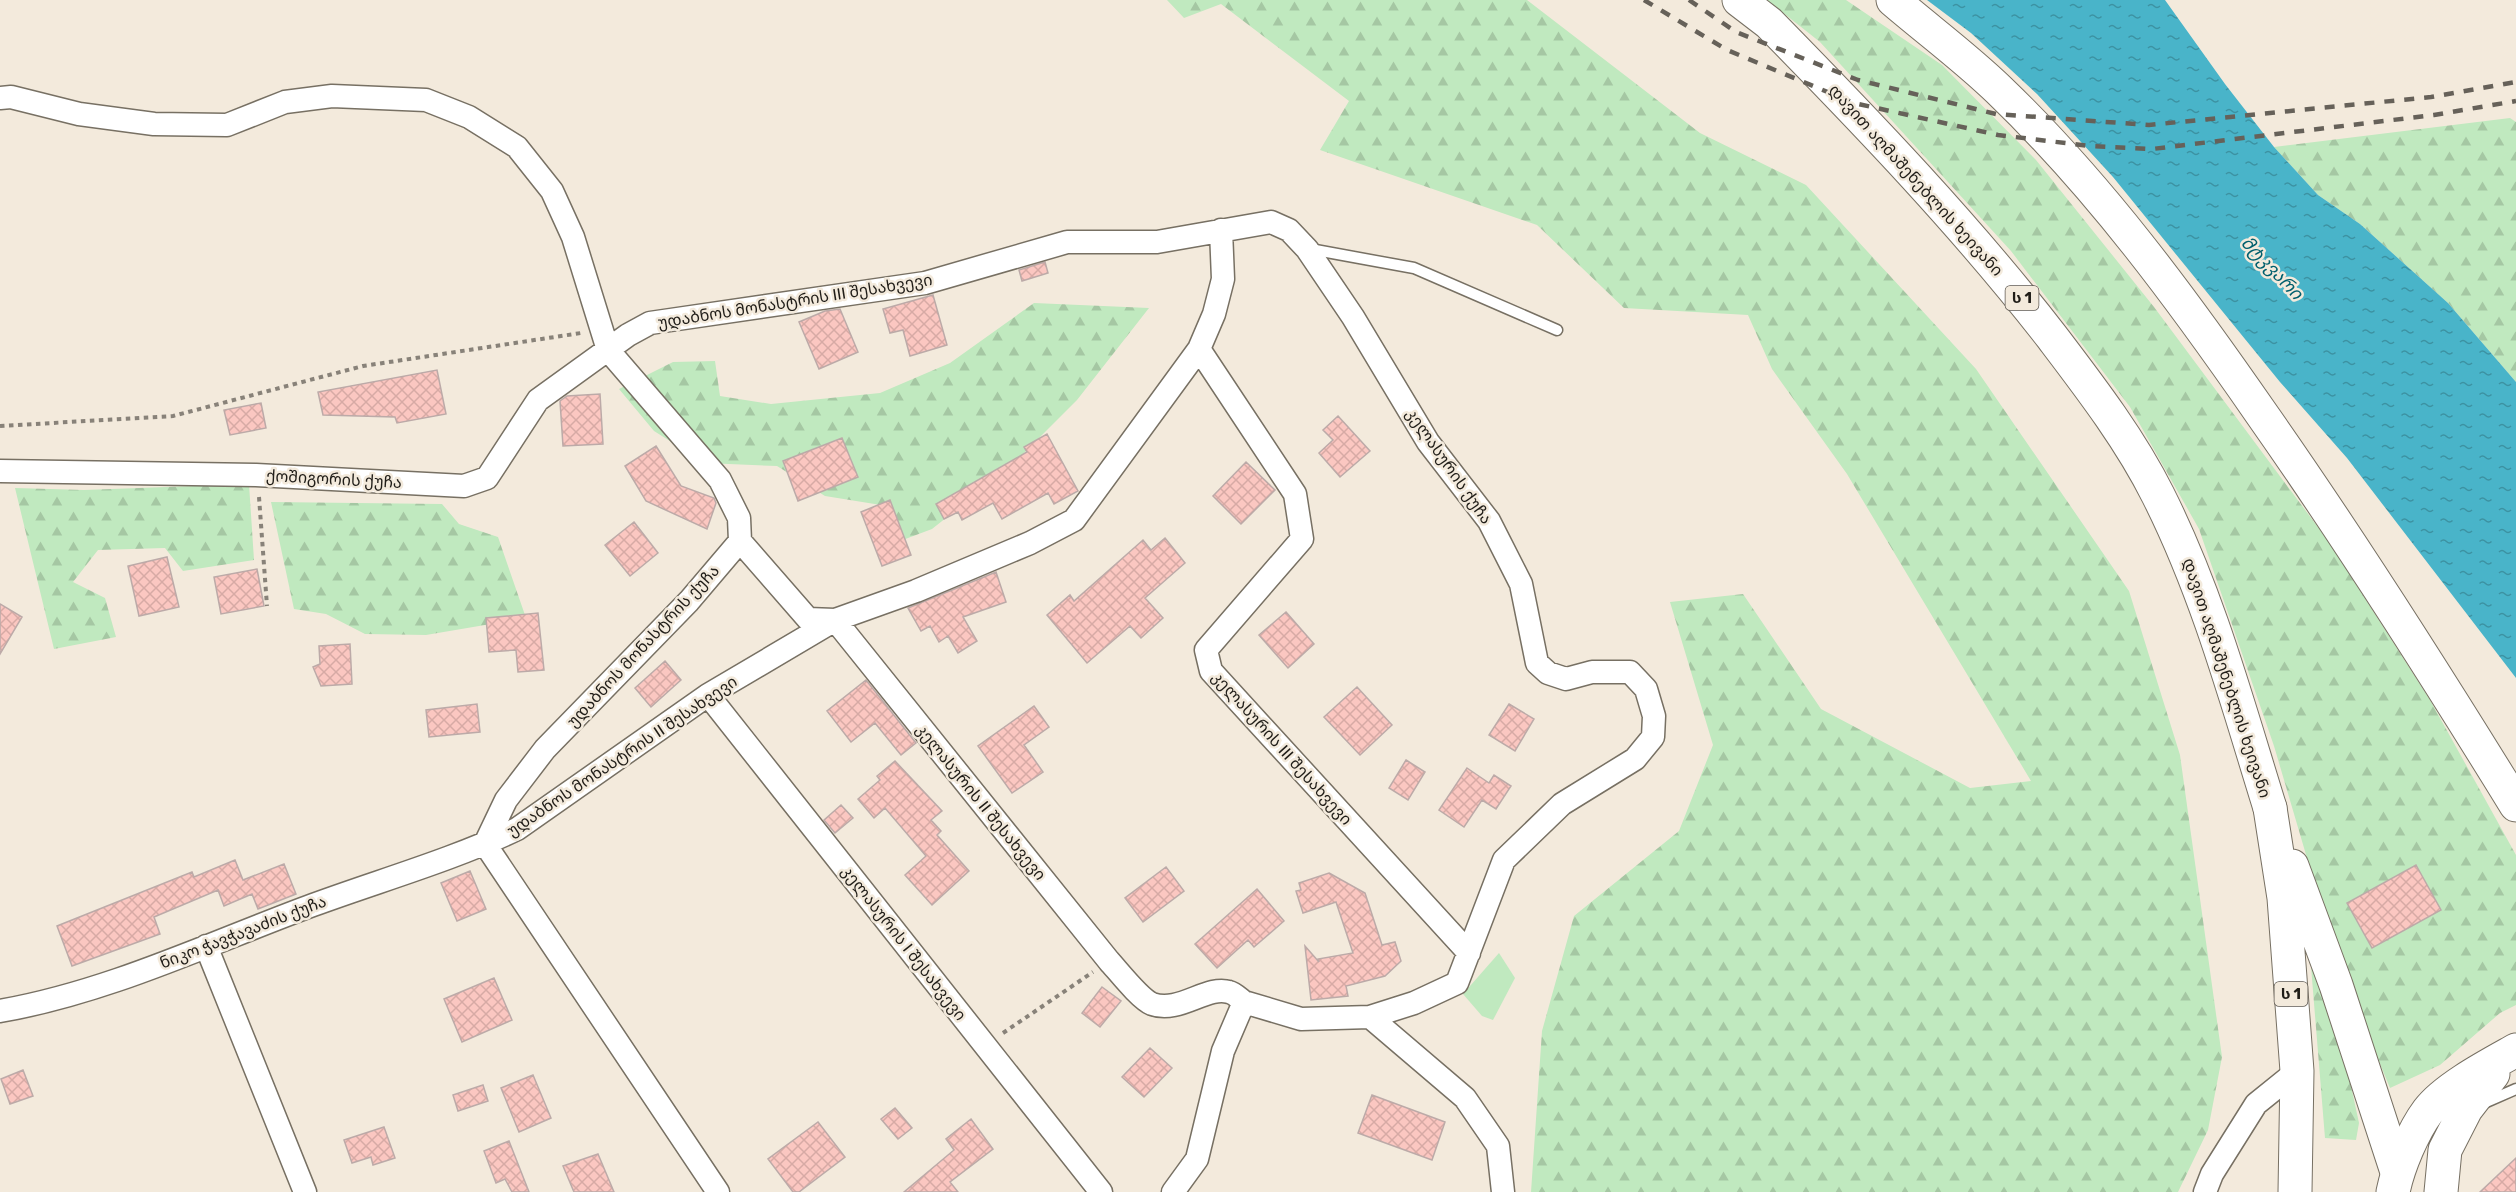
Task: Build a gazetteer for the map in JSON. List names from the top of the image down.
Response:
{
  "streets": {
    "main road": ["დავით აღმაშენებლის ხეივანი", "ს 1"],
    "street": [
      "უდაბნოს მონასტრის III შესახვევი",
      "კელასურის ქუჩა",
      "ქოშიგორის ქუჩა",
      "უდაბნოს მონასტრის ქუჩა",
      "კელასურის III შესახვევი",
      "უდაბნოს მონასტრის II შესახვევი",
      "კელასურის II შესახვევი",
      "ნიკო ჭავჭავაძის ქუჩა",
      "კელასურის I შესახვევი"
    ]
  },
  "crossings": [
    ["უდაბნოს მონასტრის III შესახვევი", "კელასურის ქუჩა"],
    ["უდაბნოს მონასტრის III შესახვევი", "ქოშიგორის ქუჩა"],
    ["უდაბნოს მონასტრის III შესახვევი", "უდაბნოს მონასტრის II შესახვევი"],
    ["კელასურის ქუჩა", "კელასურის III შესახვევი"],
    ["კელასურის ქუჩა", "კელასურის II შესახვევი"],
    ["უდაბნოს მონასტრის ქუჩა", "უდაბნოს მონასტრის II შესახვევი"],
    ["უდაბნოს მონასტრის ქუჩა", "ნიკო ჭავჭავაძის ქუჩა"],
    ["კელასურის III შესახვევი", "უდაბნოს მონასტრის II შესახვევი"],
    ["უდაბნოს მონასტრის II შესახვევი", "კელასურის II შესახვევი"],
    ["უდაბნოს მონასტრის II შესახვევი", "ნიკო ჭავჭავაძის ქუჩა"],
    ["უდაბნოს მონასტრის II შესახვევი", "კელასურის I შესახვევი"]
  ],
  "water": ["მტკვარი"]
}
